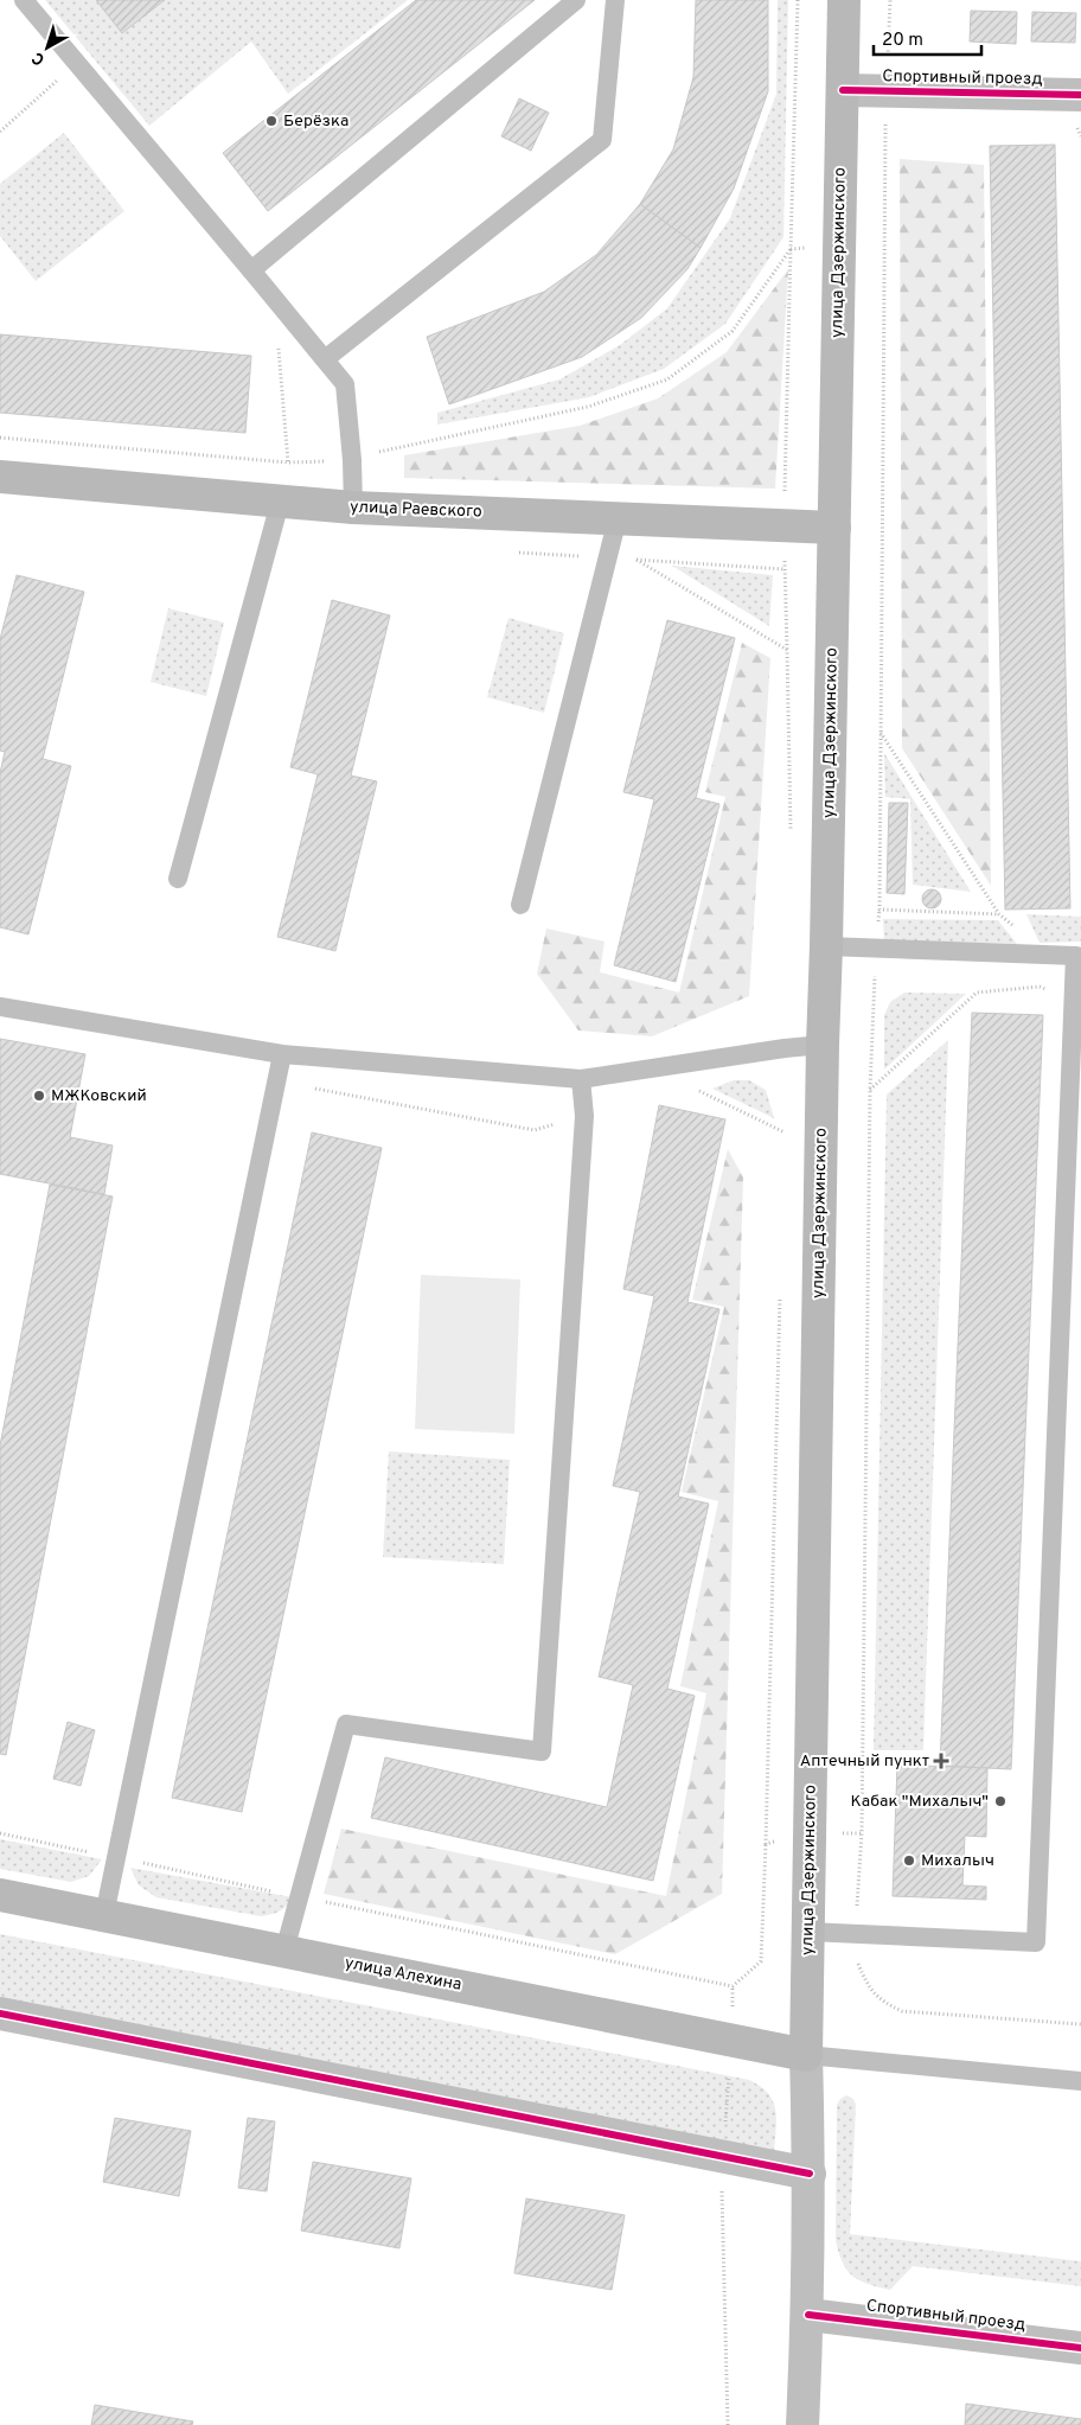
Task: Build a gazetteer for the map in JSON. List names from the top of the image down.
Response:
{
  "streets": {
    "main road": ["улица Дзержинского", "улица Раевского", "улица Алехина"],
    "street": ["Спортивный проезд"]
  },
  "crossings": [
    ["Спортивный проезд", "улица Дзержинского"],
    ["улица Дзержинского", "улица Раевского"],
    ["улица Дзержинского", "улица Алехина"]
  ],
  "places": {
    "other": [
      "Берёзка",
      "МЖКовский",
      "Кабак \"Михалыч\"",
      "Михалыч"
    ],
    "health": ["Аптечный пункт"]
  },
  "scale_bar": "20 m",
  "north": "bottom left"
}
